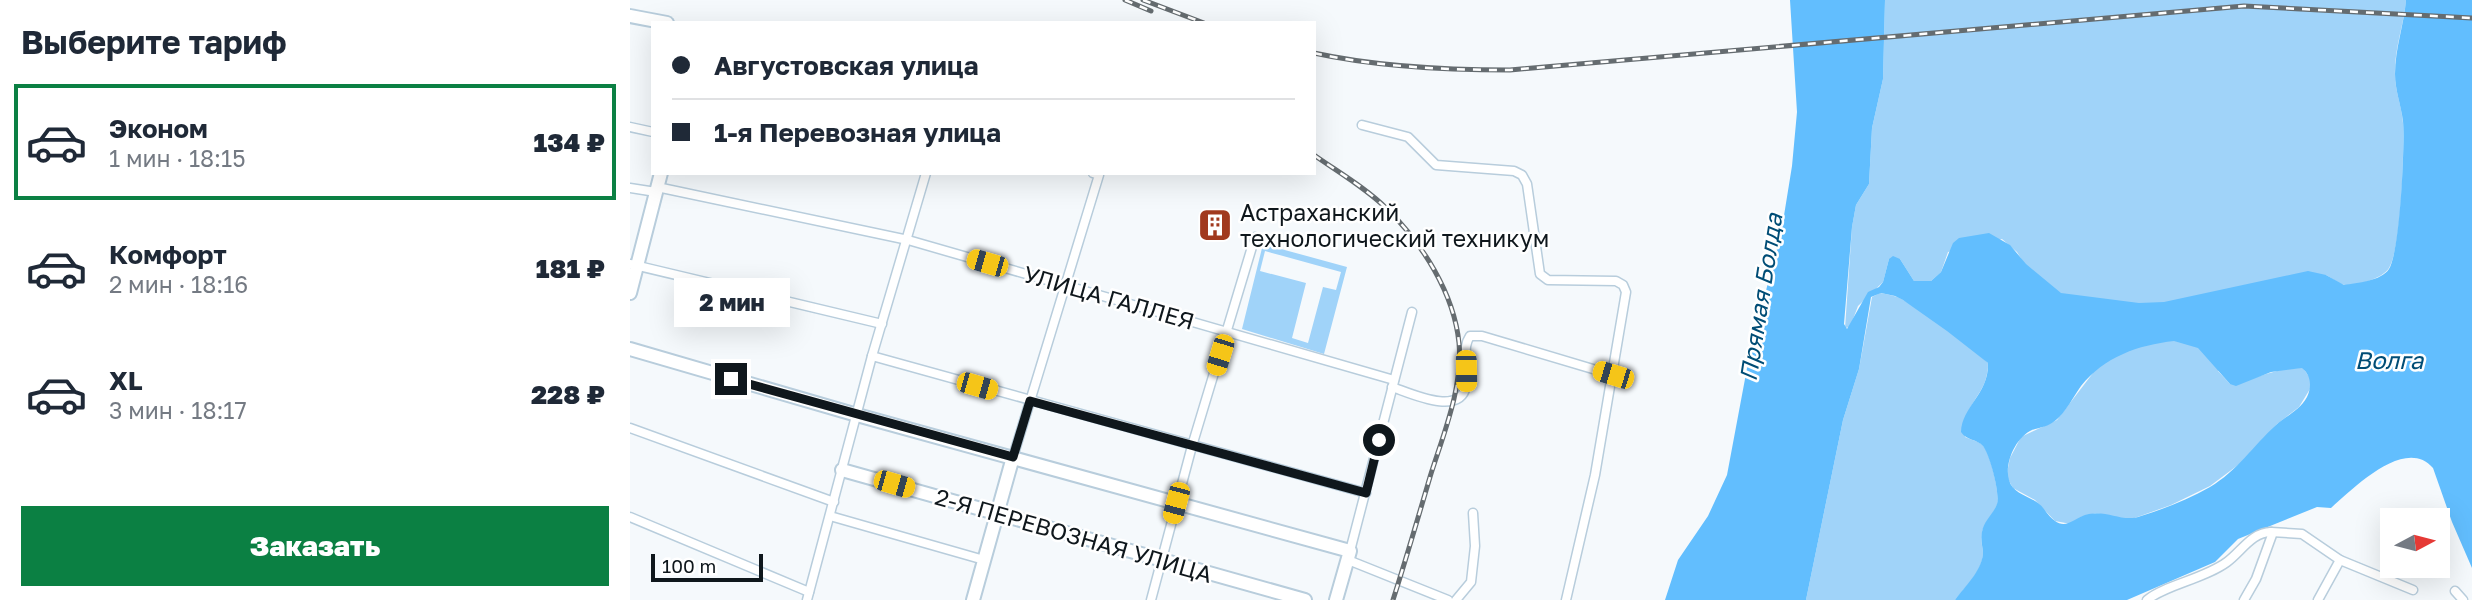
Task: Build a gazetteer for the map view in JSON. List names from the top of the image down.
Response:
{
  "streets": {
    "street": ["УЛИЦА ГАЛЛЕЯ", "2-Я ПЕРЕВОЗНАЯ УЛИЦА"]
  },
  "water": ["Прямая Болда", "Волга"],
  "places": {
    "building": ["Астраханский технологический техникум"]
  },
  "scale_bar": "100 m",
  "north": "right",
  "page": {
    "heading": "Выберите тариф",
    "banner": ["Августовская улица", "1-я Перевозная улица"],
    "list": [
      {
        "name": "Эконом",
        "note": "1 мин · 18:15",
        "value": "134 ₽"
      },
      {
        "name": "Комфорт",
        "note": "2 мин · 18:16",
        "value": "181 ₽"
      },
      {
        "name": "XL",
        "note": "3 мин · 18:17",
        "value": "228 ₽"
      }
    ],
    "bubble": "2 мин",
    "buttons": "Заказать",
    "scale": "100 m"
  }
}
